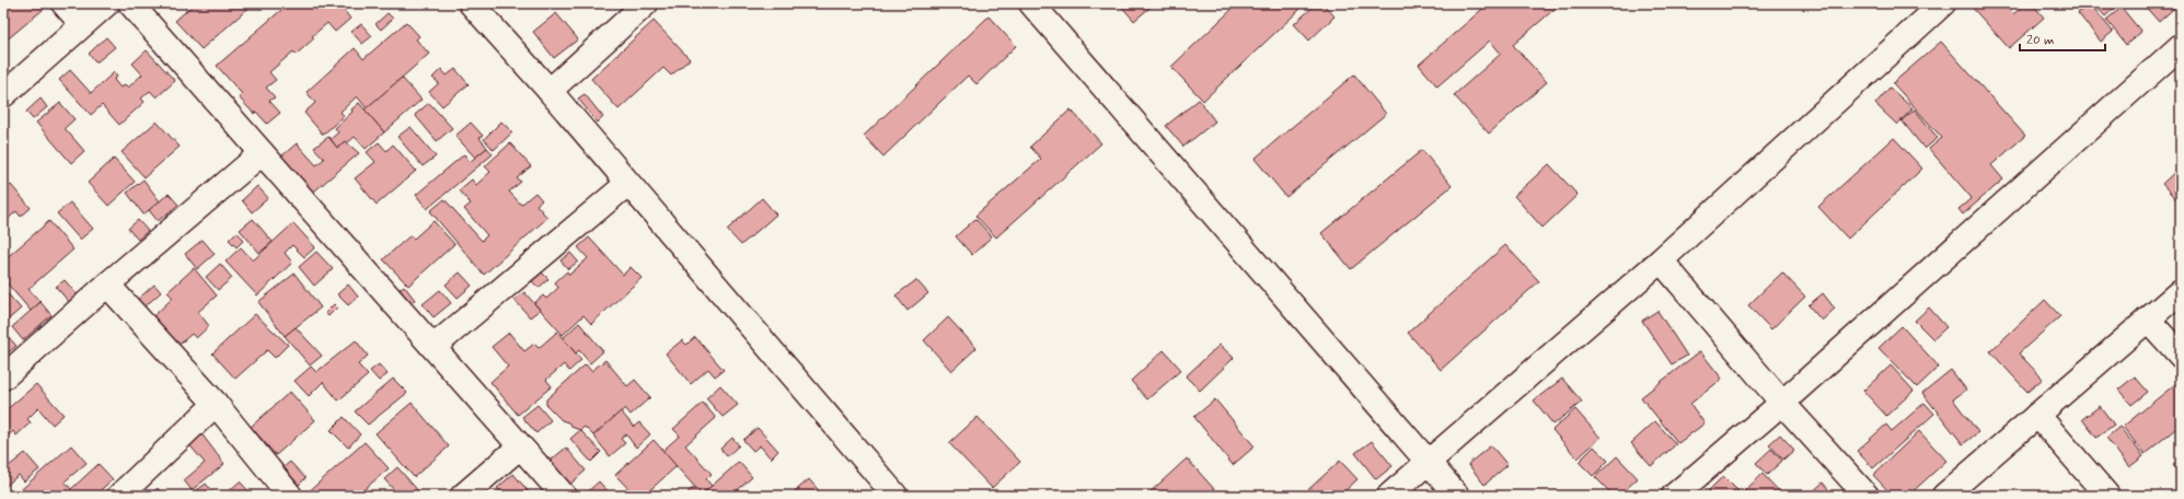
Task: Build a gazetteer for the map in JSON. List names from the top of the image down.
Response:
{
  "scale_bar": "20 m"
}
